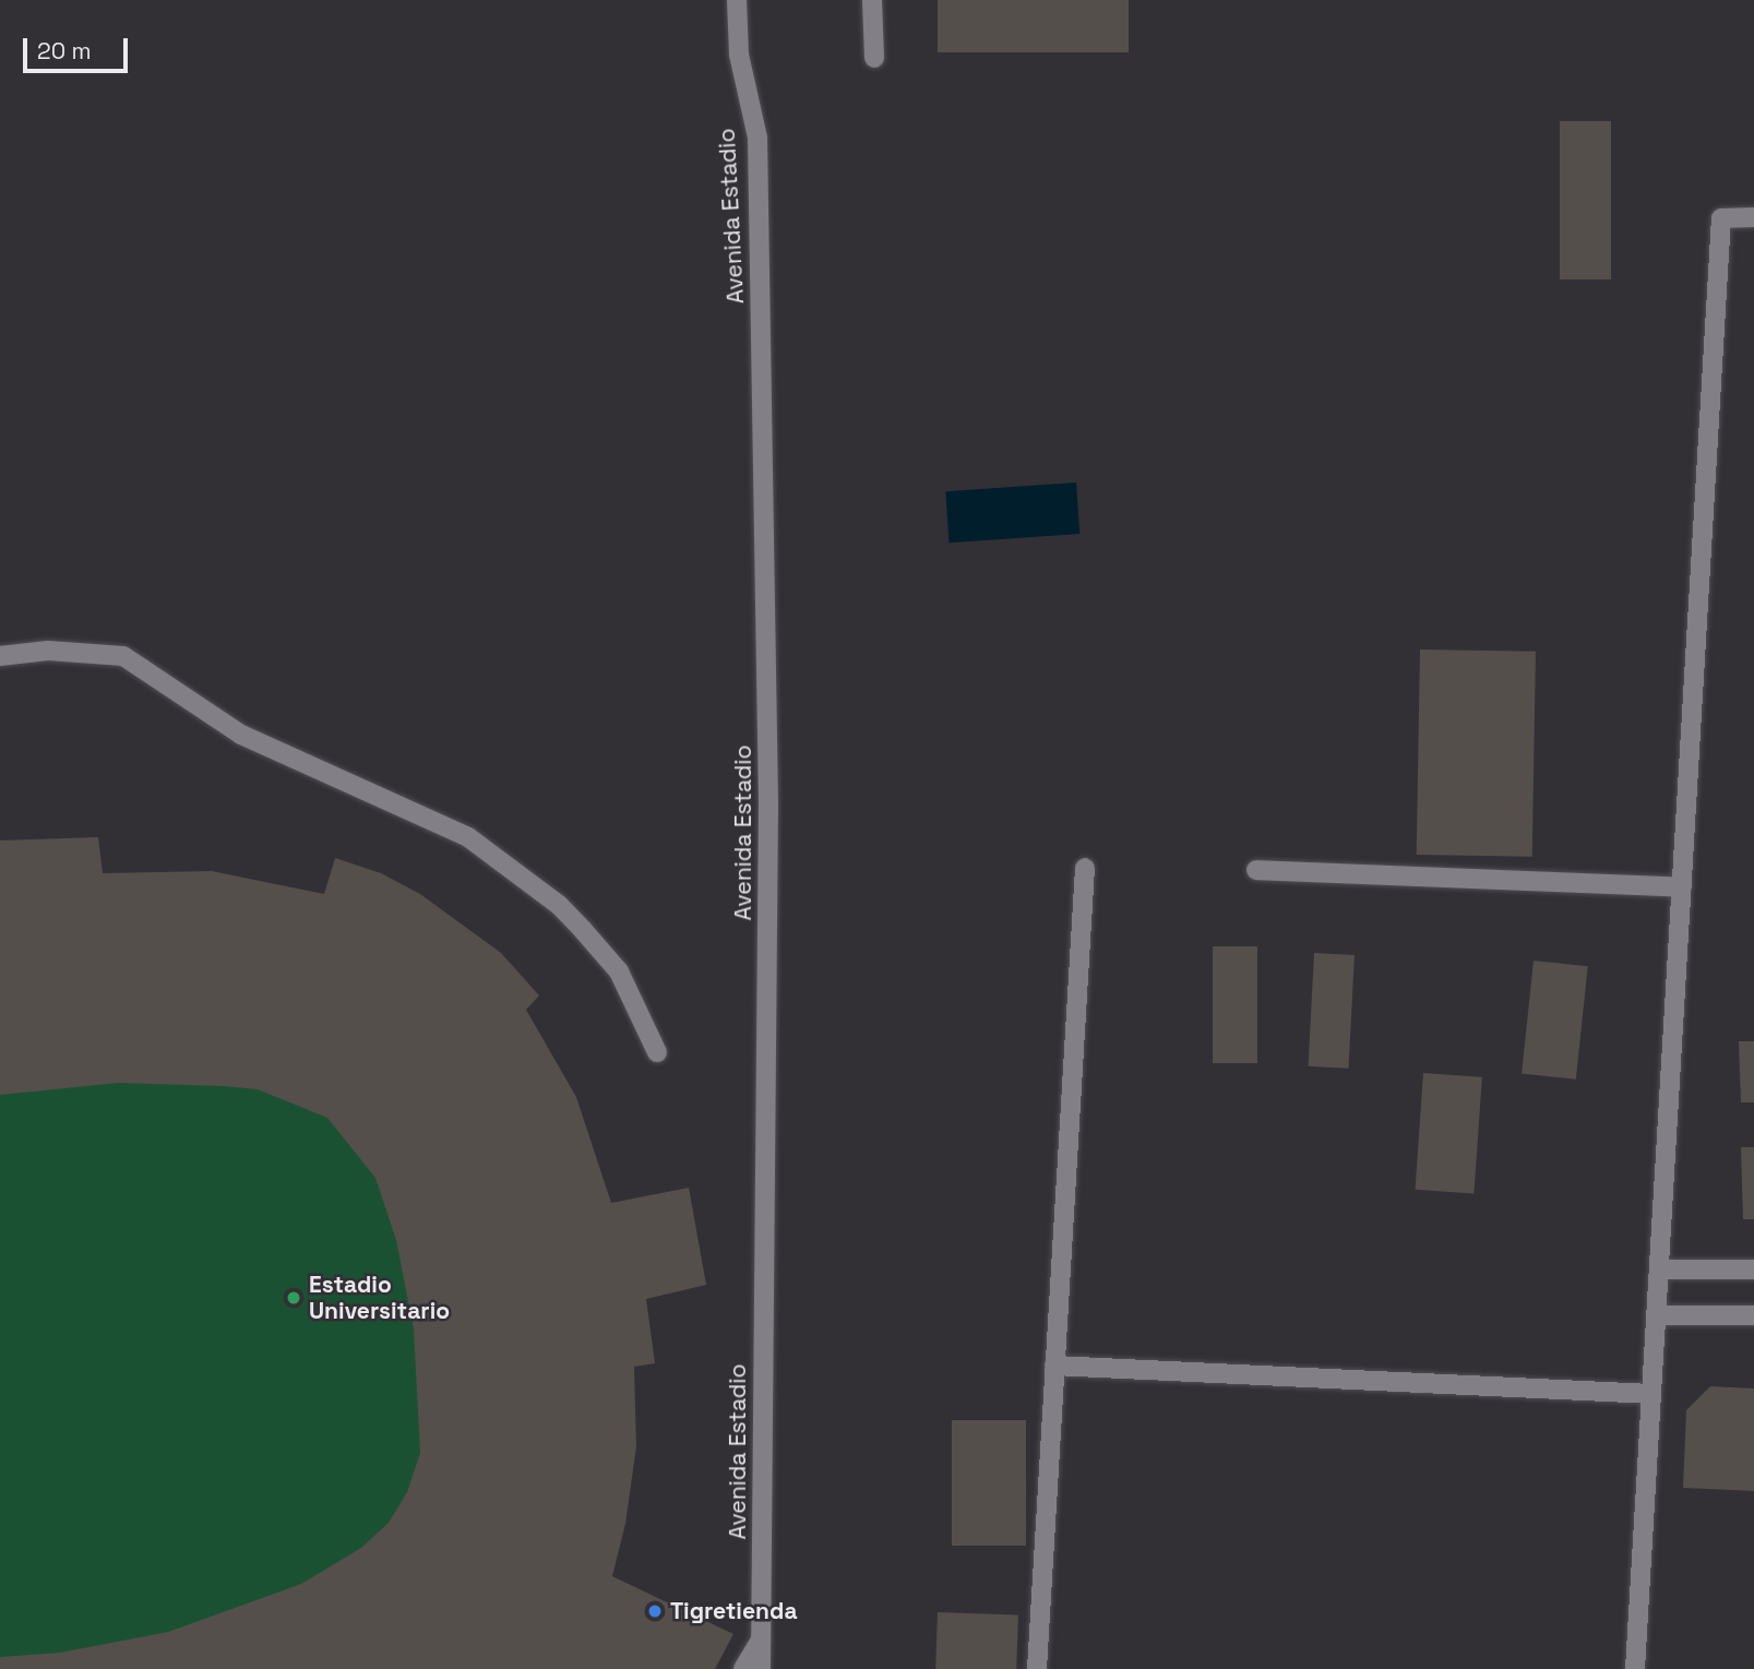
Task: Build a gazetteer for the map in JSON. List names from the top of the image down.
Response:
{
  "streets": {
    "street": ["Avenida Estadio"]
  },
  "places": ["Estadio Universitario", "Tigretienda"],
  "scale_bar": "20 m"
}
